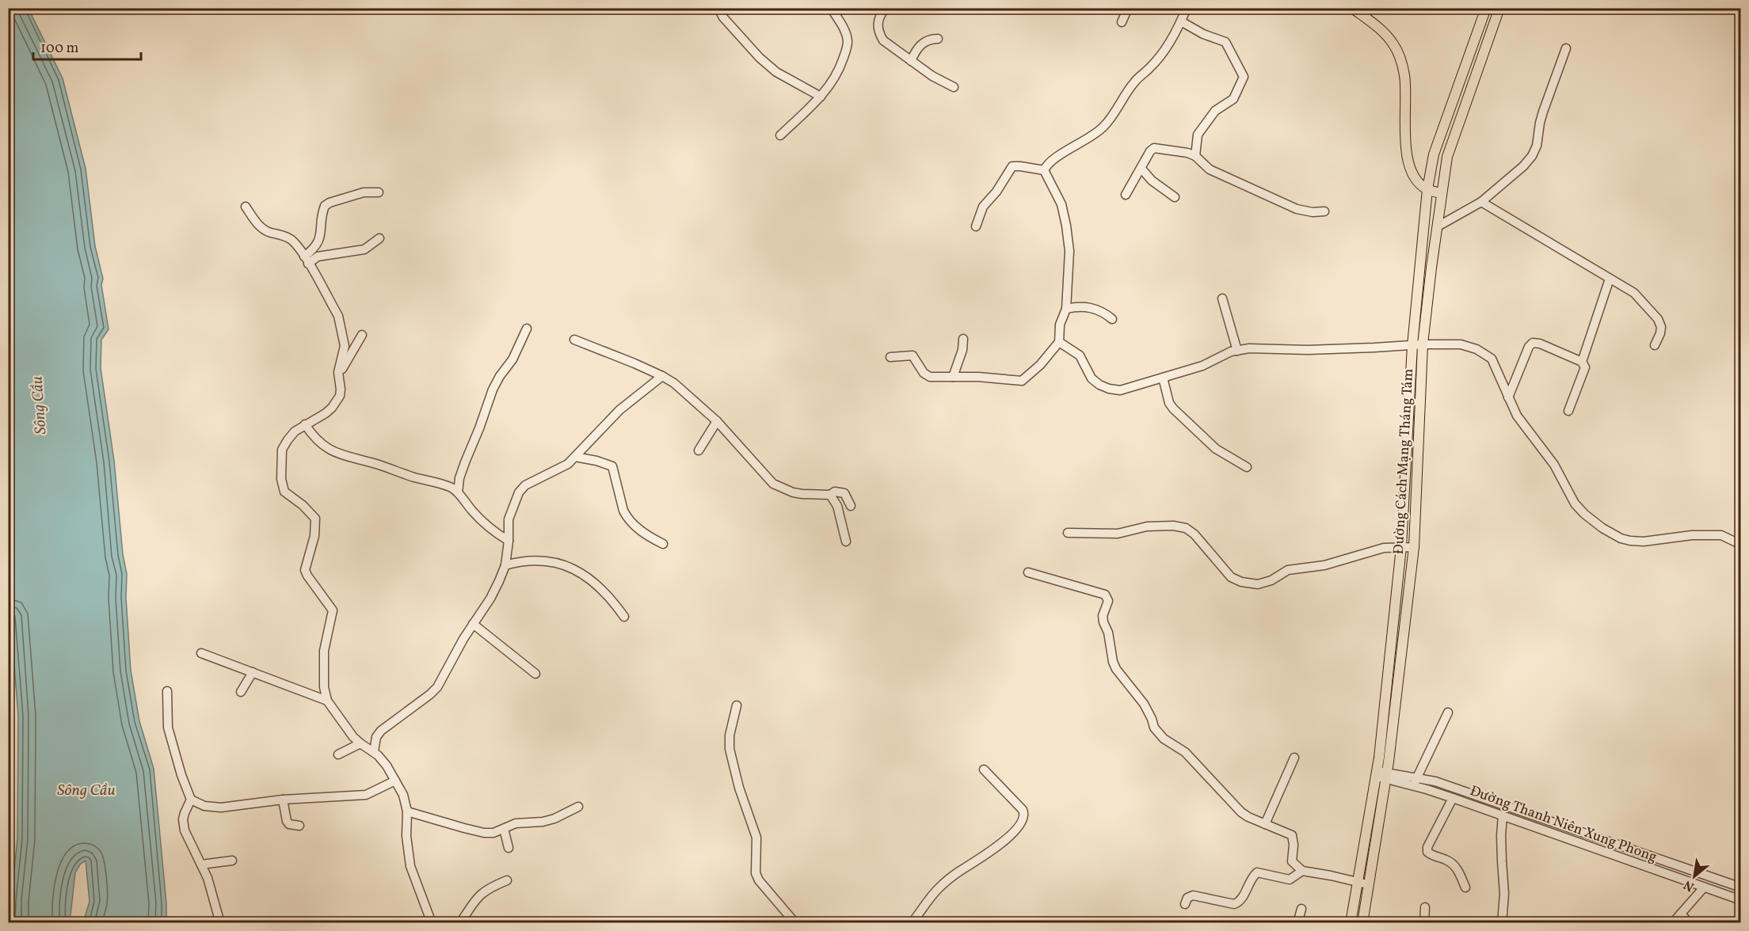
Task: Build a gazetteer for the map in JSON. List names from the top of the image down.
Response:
{
  "streets": {
    "main road": ["Đường Cách Mạng Tháng Tám"],
    "street": ["Đường Thanh Niên Xung Phong"]
  },
  "crossings": [
    ["Đường Cách Mạng Tháng Tám", "Đường Thanh Niên Xung Phong"]
  ],
  "water": ["Sông Cầu"],
  "scale_bar": "100 m",
  "north": "bottom left"
}
